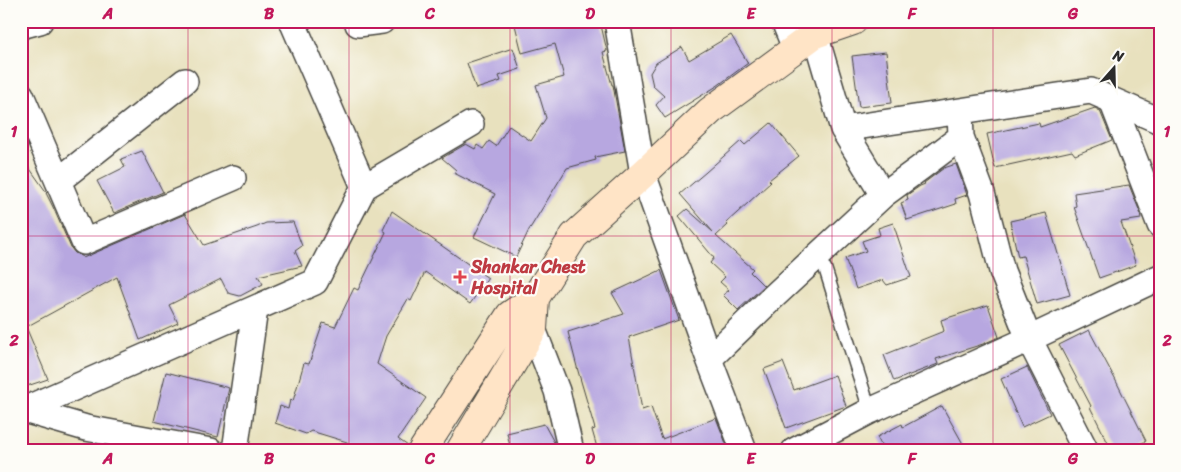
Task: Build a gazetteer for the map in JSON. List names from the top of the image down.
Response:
{
  "places": {
    "health": ["Shankar Chest Hospital"]
  },
  "north": "top",
  "grid": {
    "columns": [
      "A",
      "B",
      "C",
      "D",
      "E",
      "F",
      "G"
    ],
    "rows": ["1", "2"]
  }
}
